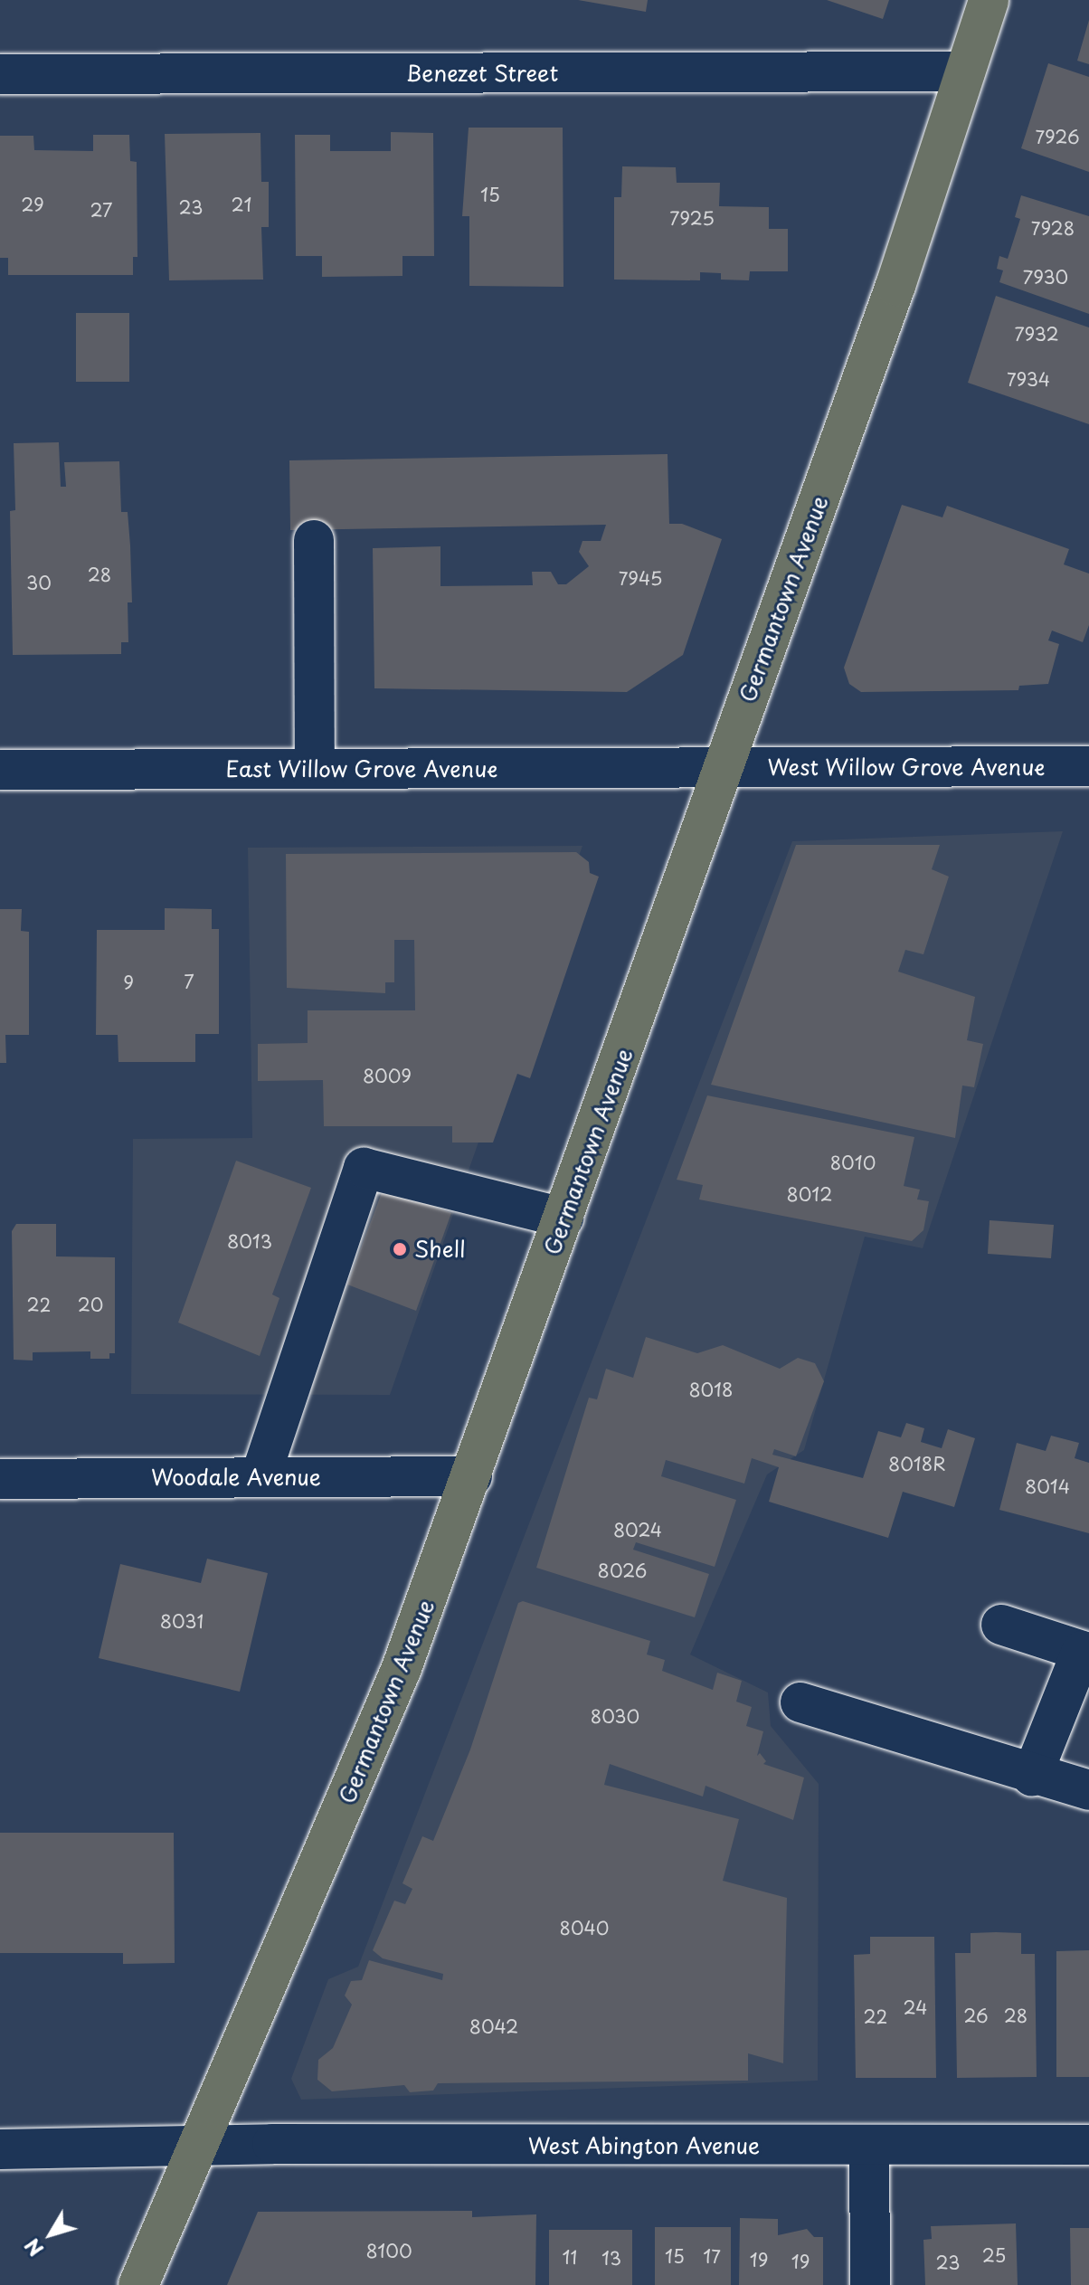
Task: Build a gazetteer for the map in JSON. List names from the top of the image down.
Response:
{
  "streets": {
    "main road": ["Germantown Avenue"],
    "street": [
      "Benezet Street",
      "West Willow Grove Avenue",
      "East Willow Grove Avenue",
      "Woodale Avenue",
      "West Abington Avenue"
    ]
  },
  "crossings": [
    ["Benezet Street", "Germantown Avenue"],
    ["Germantown Avenue", "West Willow Grove Avenue"],
    ["Germantown Avenue", "East Willow Grove Avenue"],
    ["Germantown Avenue", "Woodale Avenue"],
    ["Germantown Avenue", "West Abington Avenue"],
    ["West Willow Grove Avenue", "East Willow Grove Avenue"]
  ],
  "places": ["Shell"],
  "house_numbers": [
    "7926",
    "15",
    "29",
    "21",
    "23",
    "27",
    "7925",
    "7928",
    "7930",
    "7932",
    "7934",
    "28",
    "7945",
    "30",
    "7",
    "9",
    "8009",
    "8010",
    "8012",
    "8013",
    "22",
    "20",
    "8018",
    "8018R",
    "8014",
    "8024",
    "8026",
    "8031",
    "8030",
    "8040",
    "24",
    "26",
    "28",
    "22",
    "8042",
    "8100",
    "25",
    "15",
    "17",
    "11",
    "13",
    "19",
    "19",
    "23"
  ],
  "north": "bottom left"
}
